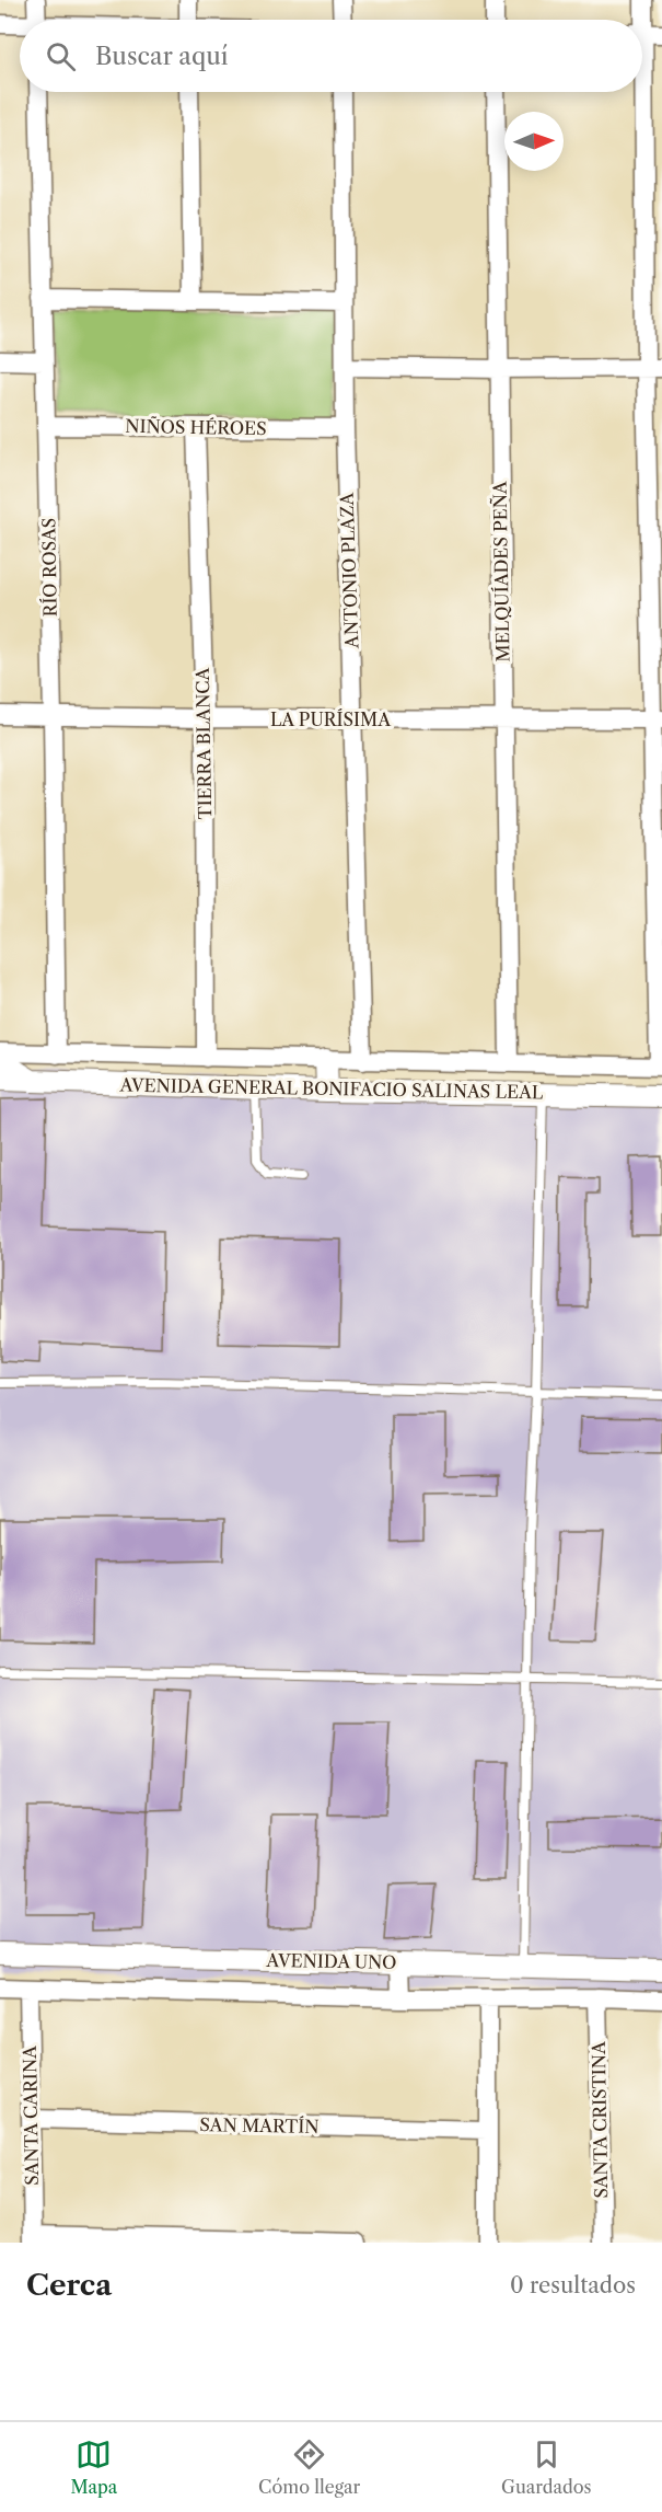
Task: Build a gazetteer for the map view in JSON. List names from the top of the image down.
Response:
{
  "streets": {
    "street": [
      "NIÑOS HÉROES",
      "RÍO ROSAS",
      "ANTONIO PLAZA",
      "MELQUÍADES PEÑA",
      "LA PURÍSIMA",
      "TIERRA BLANCA",
      "AVENIDA GENERAL BONIFACIO SALINAS LEAL",
      "AVENIDA UNO",
      "SANTA CARINA",
      "SANTA CRISTINA",
      "SAN MARTÍN"
    ]
  },
  "crossings": [
    ["NIÑOS HÉROES", "RÍO ROSAS"],
    ["NIÑOS HÉROES", "ANTONIO PLAZA"],
    ["NIÑOS HÉROES", "TIERRA BLANCA"],
    ["RÍO ROSAS", "LA PURÍSIMA"],
    ["ANTONIO PLAZA", "LA PURÍSIMA"],
    ["MELQUÍADES PEÑA", "LA PURÍSIMA"],
    ["LA PURÍSIMA", "TIERRA BLANCA"],
    ["AVENIDA UNO", "SANTA CARINA"],
    ["AVENIDA UNO", "SANTA CRISTINA"],
    ["SANTA CARINA", "SAN MARTÍN"]
  ],
  "north": "right",
  "page": {
    "search": "Buscar aquí",
    "heading": ["Cerca", "0 resultados"],
    "nav": ["Mapa", "Cómo llegar", "Guardados"]
  }
}
